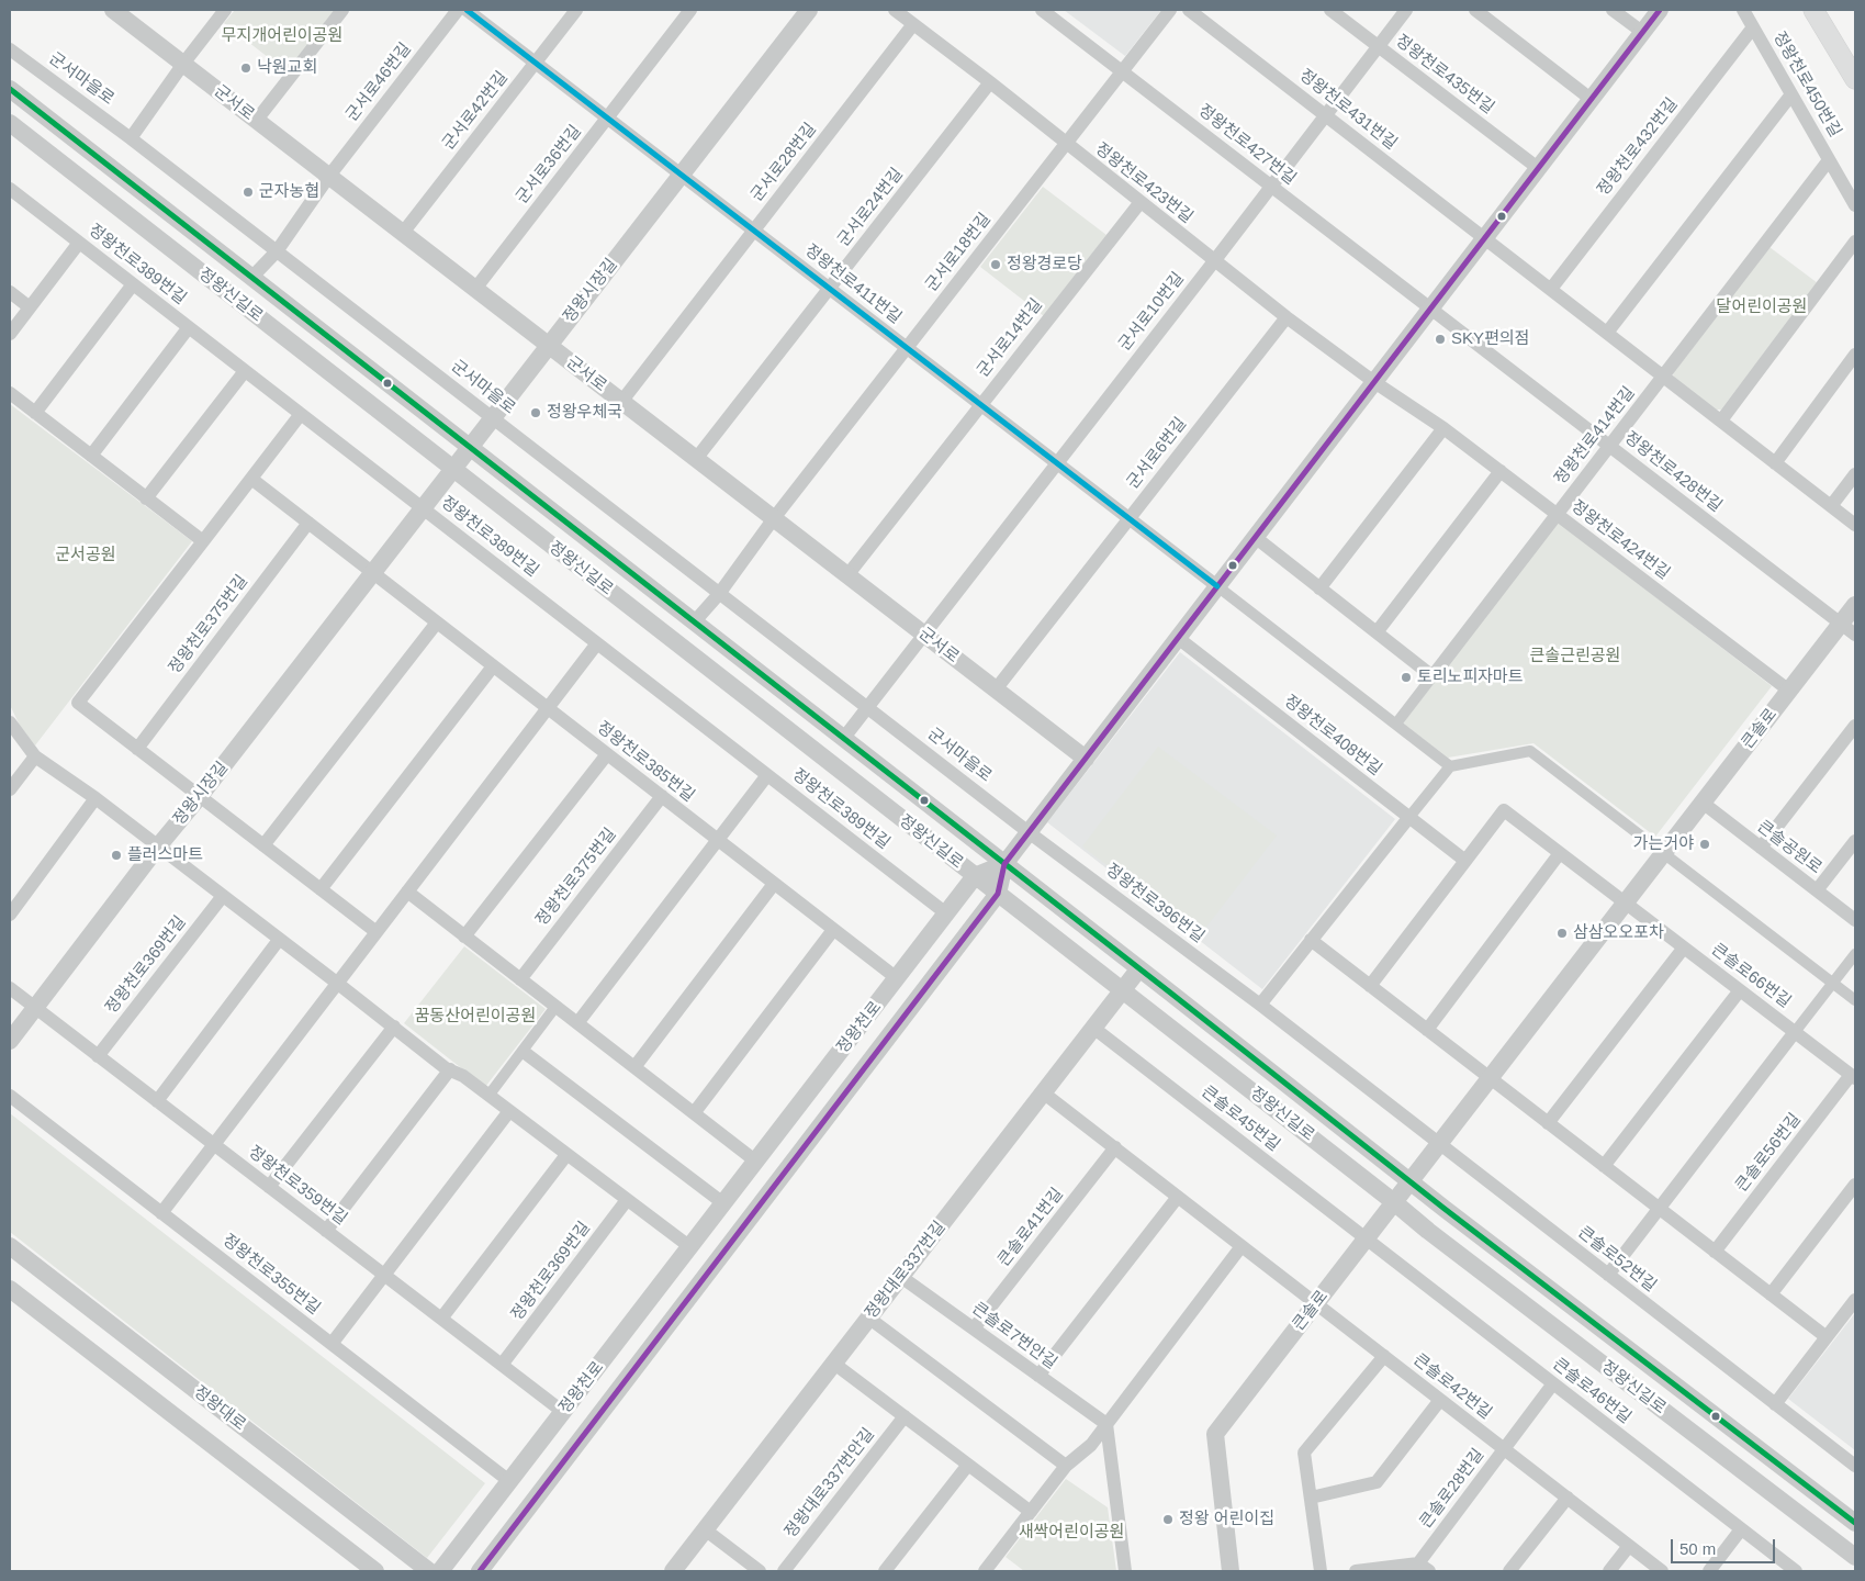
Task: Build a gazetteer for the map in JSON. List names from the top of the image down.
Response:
{
  "streets": {
    "street": [
      "정왕천로435번길",
      "군서마을로",
      "군서로46번길",
      "정왕천로450번길",
      "군서로",
      "정왕천로431번길",
      "군서로42번길",
      "정왕천로427번길",
      "정왕천로432번길",
      "군서로28번길",
      "군서로36번길",
      "정왕천로423번길",
      "군서로24번길",
      "군서로18번길",
      "정왕천로389번길",
      "정왕천로411번길",
      "정왕시장길",
      "정왕신길로",
      "군서로10번길",
      "군서로14번길",
      "정왕천로414번길",
      "군서로6번길",
      "정왕천로428번길",
      "정왕천로424번길",
      "정왕천로375번길",
      "큰솔로",
      "정왕천로408번길",
      "정왕천로385번길",
      "큰솔공원로",
      "정왕천로396번길",
      "정왕천로369번길",
      "큰솔로66번길",
      "정왕천로",
      "큰솔로45번길",
      "큰솔로56번길",
      "정왕천로359번길",
      "큰솔로41번길",
      "큰솔로52번길",
      "정왕대로337번길",
      "정왕천로355번길",
      "큰솔로7번안길",
      "큰솔로42번길",
      "큰솔로46번길",
      "정왕대로",
      "정왕대로337번안길",
      "큰솔로28번길"
    ]
  },
  "crossings": [
    ["정왕천로435번길", "군서로10번길"],
    ["정왕천로435번길", "정왕천로"],
    ["군서마을로", "정왕시장길"],
    ["군서마을로", "정왕천로396번길"],
    ["군서마을로", "정왕천로"],
    ["군서로46번길", "군서로"],
    ["정왕천로450번길", "정왕천로432번길"],
    ["정왕천로450번길", "정왕천로414번길"],
    ["군서로", "군서로42번길"],
    ["군서로", "군서로28번길"],
    ["군서로", "군서로36번길"],
    ["군서로", "군서로24번길"],
    ["군서로", "군서로18번길"],
    ["군서로", "정왕시장길"],
    ["군서로", "군서로10번길"],
    ["군서로", "군서로14번길"],
    ["군서로", "군서로6번길"],
    ["군서로", "정왕천로"],
    ["정왕천로431번길", "군서로10번길"],
    ["정왕천로431번길", "정왕천로"],
    ["군서로42번길", "정왕천로411번길"],
    ["정왕천로427번길", "군서로18번길"],
    ["정왕천로427번길", "군서로10번길"],
    ["정왕천로427번길", "정왕천로428번길"],
    ["정왕천로427번길", "정왕천로"],
    ["군서로28번길", "정왕천로423번길"],
    ["군서로28번길", "정왕천로411번길"],
    ["군서로36번길", "정왕천로411번길"],
    ["정왕천로423번길", "군서로24번길"],
    ["정왕천로423번길", "군서로18번길"],
    ["정왕천로423번길", "군서로10번길"],
    ["정왕천로423번길", "군서로14번길"],
    ["정왕천로423번길", "군서로6번길"],
    ["정왕천로423번길", "정왕천로424번길"],
    ["정왕천로423번길", "정왕천로"],
    ["군서로24번길", "정왕천로411번길"],
    ["군서로18번길", "정왕천로411번길"],
    ["정왕천로389번길", "정왕시장길"],
    ["정왕천로389번길", "정왕천로"],
    ["정왕천로411번길", "정왕시장길"],
    ["정왕천로411번길", "군서로10번길"],
    ["정왕천로411번길", "군서로14번길"],
    ["정왕천로411번길", "군서로6번길"],
    ["정왕천로411번길", "정왕천로"],
    ["정왕시장길", "정왕신길로"],
    ["정왕시장길", "정왕천로385번길"],
    ["정왕시장길", "정왕천로359번길"],
    ["정왕신길로", "큰솔로"],
    ["정왕신길로", "정왕천로"],
    ["정왕신길로", "정왕대로337번길"],
    ["정왕천로414번길", "정왕천로428번길"],
    ["정왕천로414번길", "정왕천로424번길"],
    ["정왕천로428번길", "큰솔로"],
    ["정왕천로428번길", "정왕천로"],
    ["정왕천로424번길", "큰솔로"],
    ["정왕천로424번길", "정왕천로"],
    ["정왕천로375번길", "정왕천로385번길"],
    ["큰솔로", "큰솔공원로"],
    ["큰솔로", "정왕천로396번길"],
    ["큰솔로", "큰솔로66번길"],
    ["큰솔로", "큰솔로45번길"],
    ["큰솔로", "큰솔로52번길"],
    ["큰솔로", "큰솔로42번길"],
    ["큰솔로", "큰솔로46번길"],
    ["정왕천로408번길", "정왕천로"],
    ["정왕천로385번길", "정왕천로"],
    ["정왕천로396번길", "정왕천로"],
    ["정왕천로396번길", "큰솔로52번길"],
    ["정왕천로369번길", "정왕천로359번길"],
    ["큰솔로66번길", "큰솔로56번길"],
    ["정왕천로", "정왕천로359번길"],
    ["정왕천로", "정왕천로355번길"],
    ["큰솔로45번길", "정왕대로337번길"],
    ["큰솔로45번길", "큰솔로46번길"],
    ["큰솔로41번길", "큰솔로7번안길"],
    ["정왕대로337번길", "큰솔로7번안길"],
    ["큰솔로42번길", "큰솔로28번길"],
    ["큰솔로46번길", "큰솔로28번길"]
  ],
  "parks": [
    "무지개어린이공원",
    "달어린이공원",
    "군서공원",
    "큰솔근린공원",
    "꿈동산어린이공원",
    "새싹어린이공원"
  ],
  "places": [
    "낙원교회",
    "군자농협",
    "정왕경로당",
    "SKY편의점",
    "정왕우체국",
    "토리노피자마트",
    "가는거야",
    "플러스마트",
    "삼삼오오포차",
    "정왕 어린이집"
  ],
  "scale_bar": "50 m"
}
